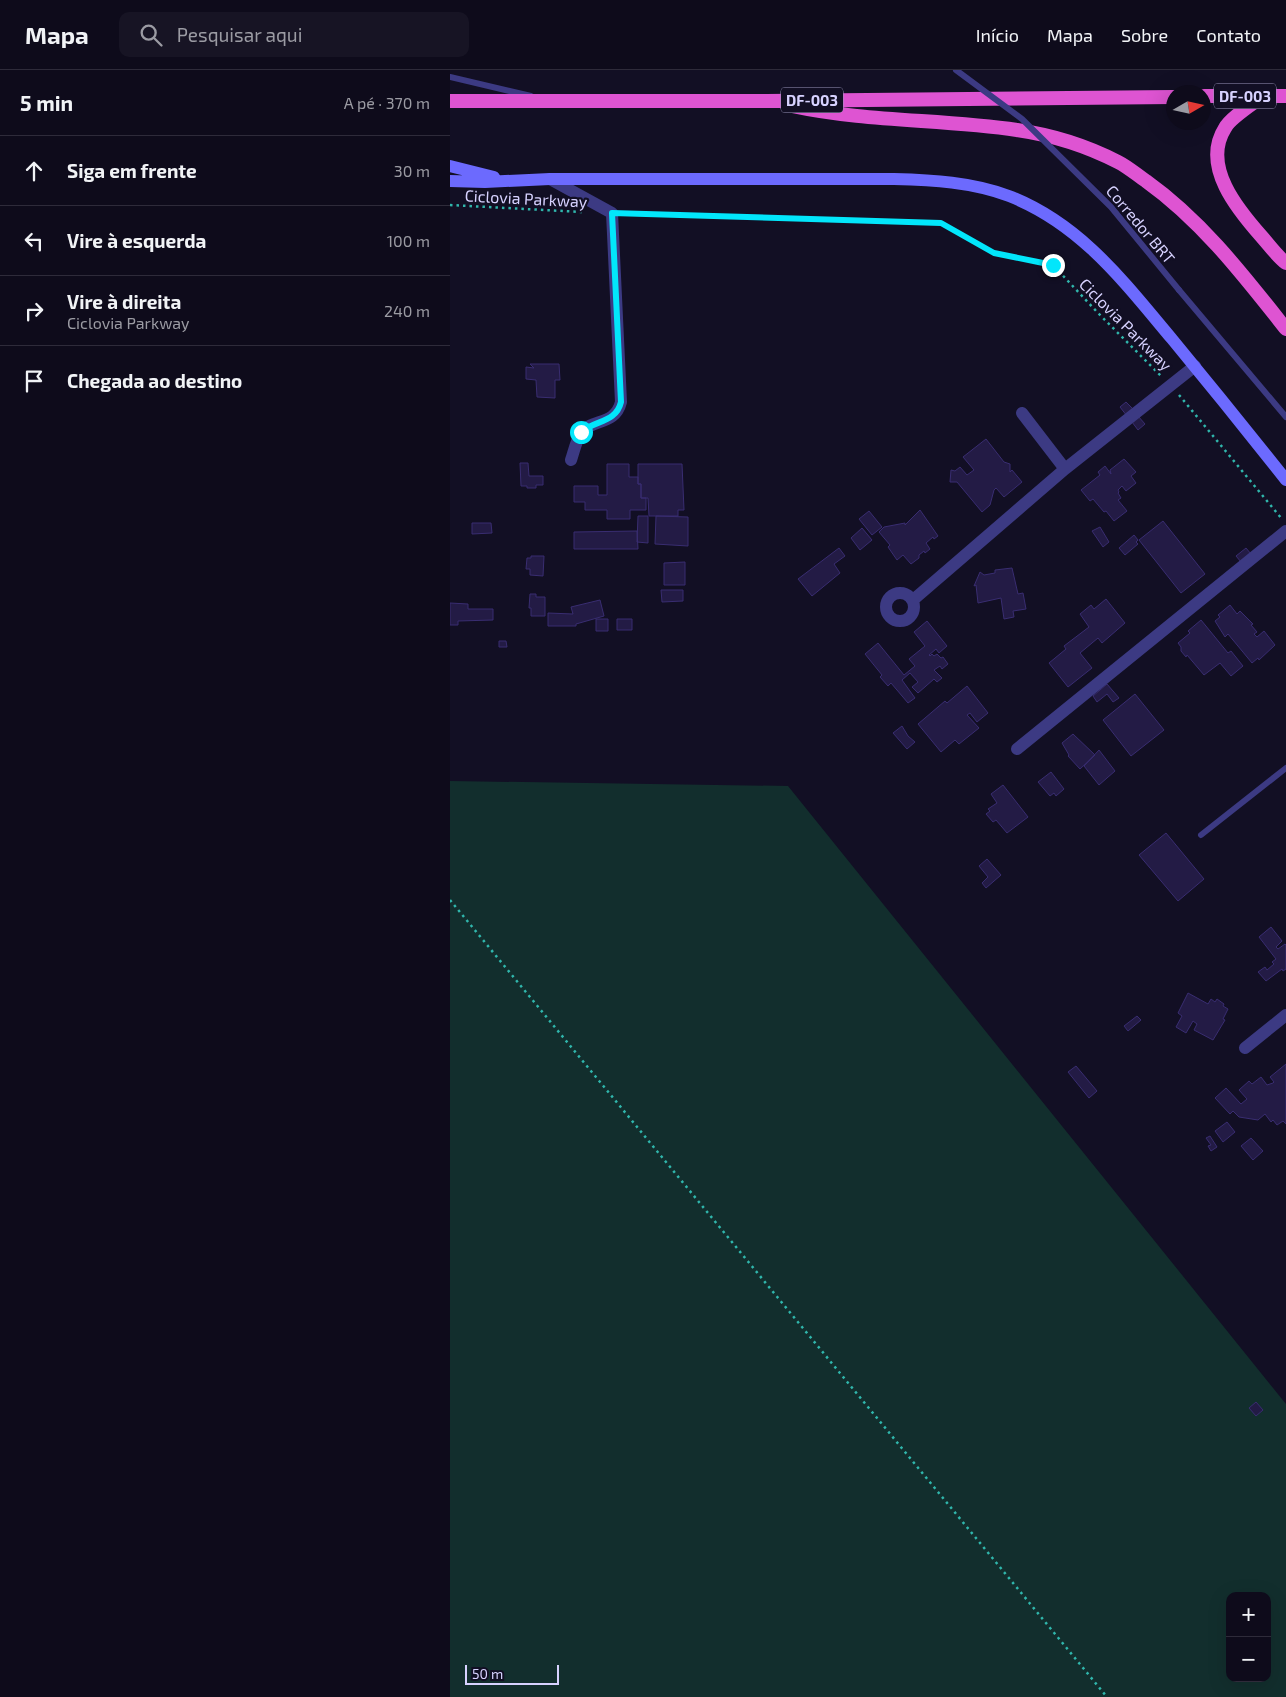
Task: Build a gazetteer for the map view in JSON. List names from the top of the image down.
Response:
{
  "streets": {
    "highway": ["DF-003"],
    "lane": ["Corredor BRT"],
    "path": ["Ciclovia Parkway"]
  },
  "scale_bar": "50 m",
  "north": "right",
  "page": {
    "header": "Mapa",
    "search": "Pesquisar aqui",
    "nav": [
      "Início",
      "Mapa",
      "Sobre",
      "Contato"
    ],
    "heading": ["5 min", "A pé · 370 m"],
    "list": [
      ["Siga em frente", "30 m"],
      ["Vire à esquerda", "100 m"],
      ["Vire à direita", "Ciclovia Parkway", "240 m"],
      "Chegada ao destino"
    ],
    "map_buttons": ["+", "−"],
    "scale": "50 m"
  }
}
